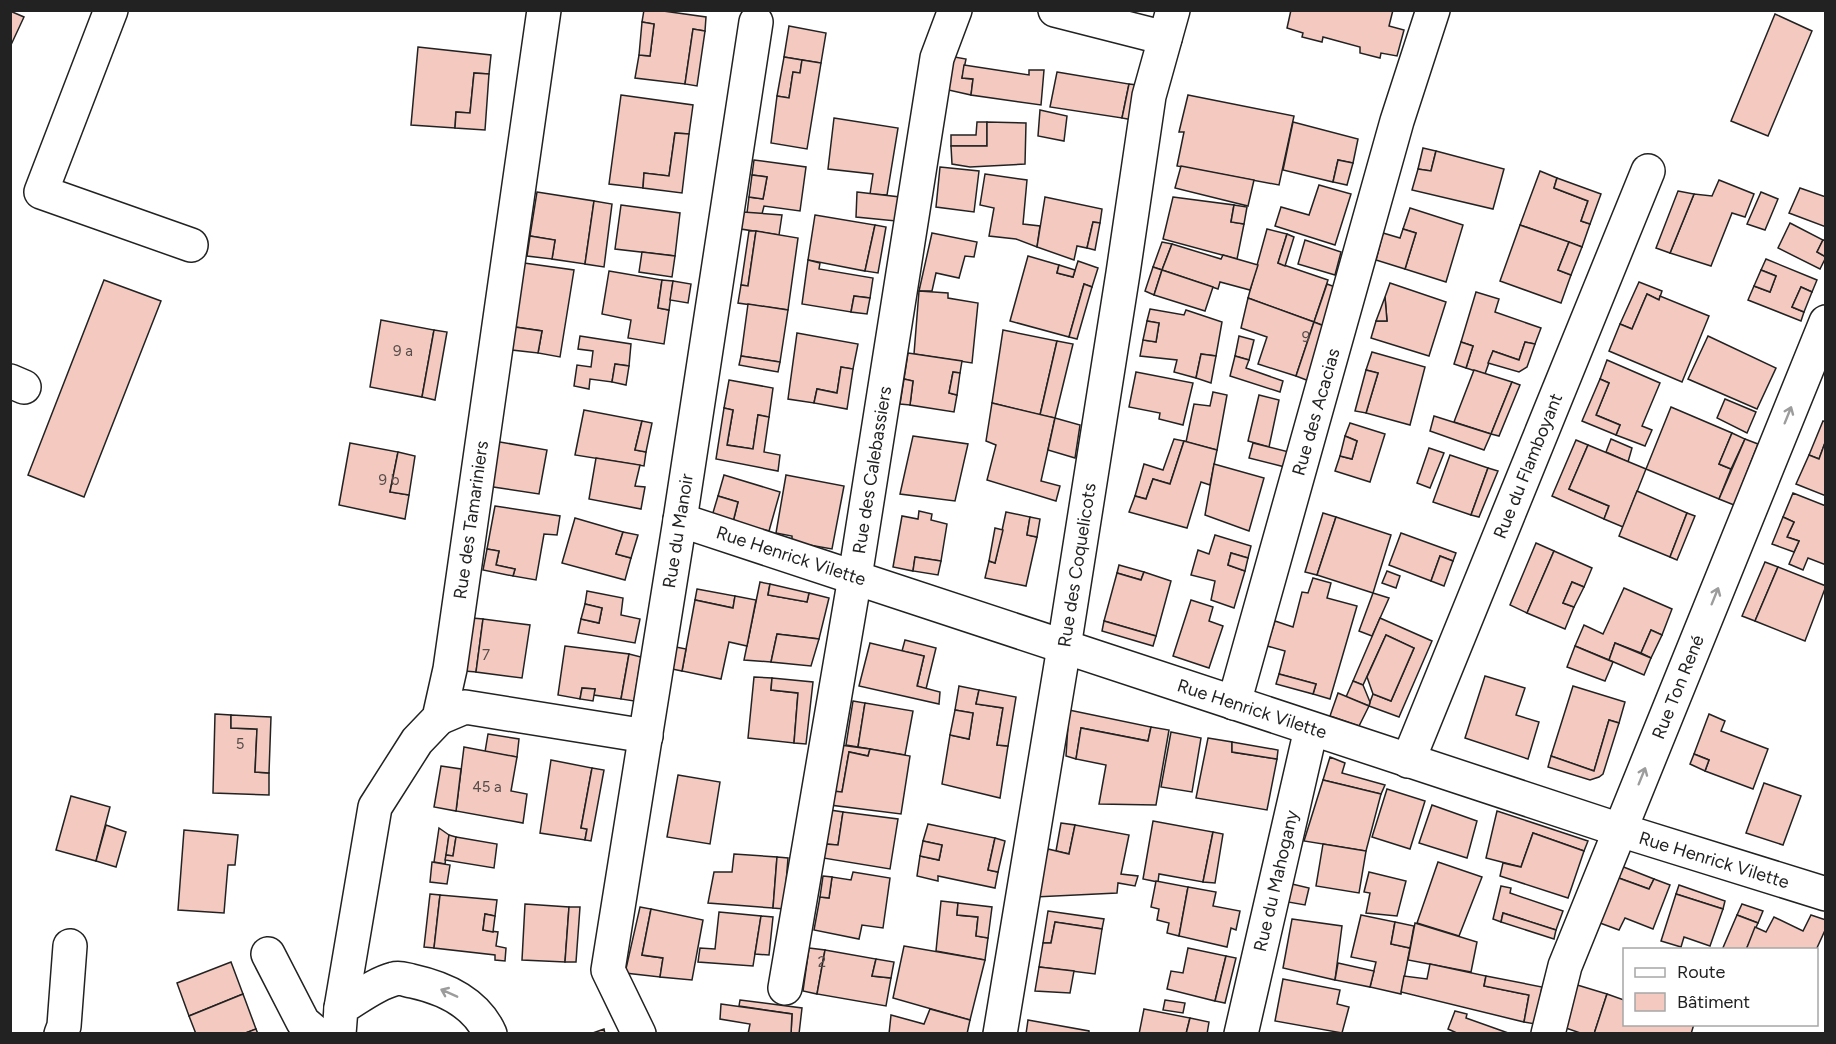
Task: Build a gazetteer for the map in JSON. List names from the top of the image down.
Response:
{
  "streets": {
    "street": [
      "Rue des Acacias",
      "Rue du Flamboyant",
      "Rue des Calebassiers",
      "Rue des Tamariniers",
      "Rue du Manoir",
      "Rue Henrick Vilette",
      "Rue des Coquelicots",
      "Rue Ton René",
      "Rue du Mahogany"
    ]
  },
  "crossings": [
    ["Rue des Acacias", "Rue Henrick Vilette"],
    ["Rue du Flamboyant", "Rue Henrick Vilette"],
    ["Rue des Calebassiers", "Rue Henrick Vilette"],
    ["Rue du Manoir", "Rue Henrick Vilette"],
    ["Rue Henrick Vilette", "Rue des Coquelicots"],
    ["Rue Henrick Vilette", "Rue Ton René"],
    ["Rue Henrick Vilette", "Rue du Mahogany"]
  ],
  "one_way": ["Rue Ton René"],
  "house_numbers": [
    "9",
    "9 a",
    "9 b",
    "7",
    "5",
    "45 a",
    "2"
  ],
  "legend": ["Route", "Bâtiment"]
}
